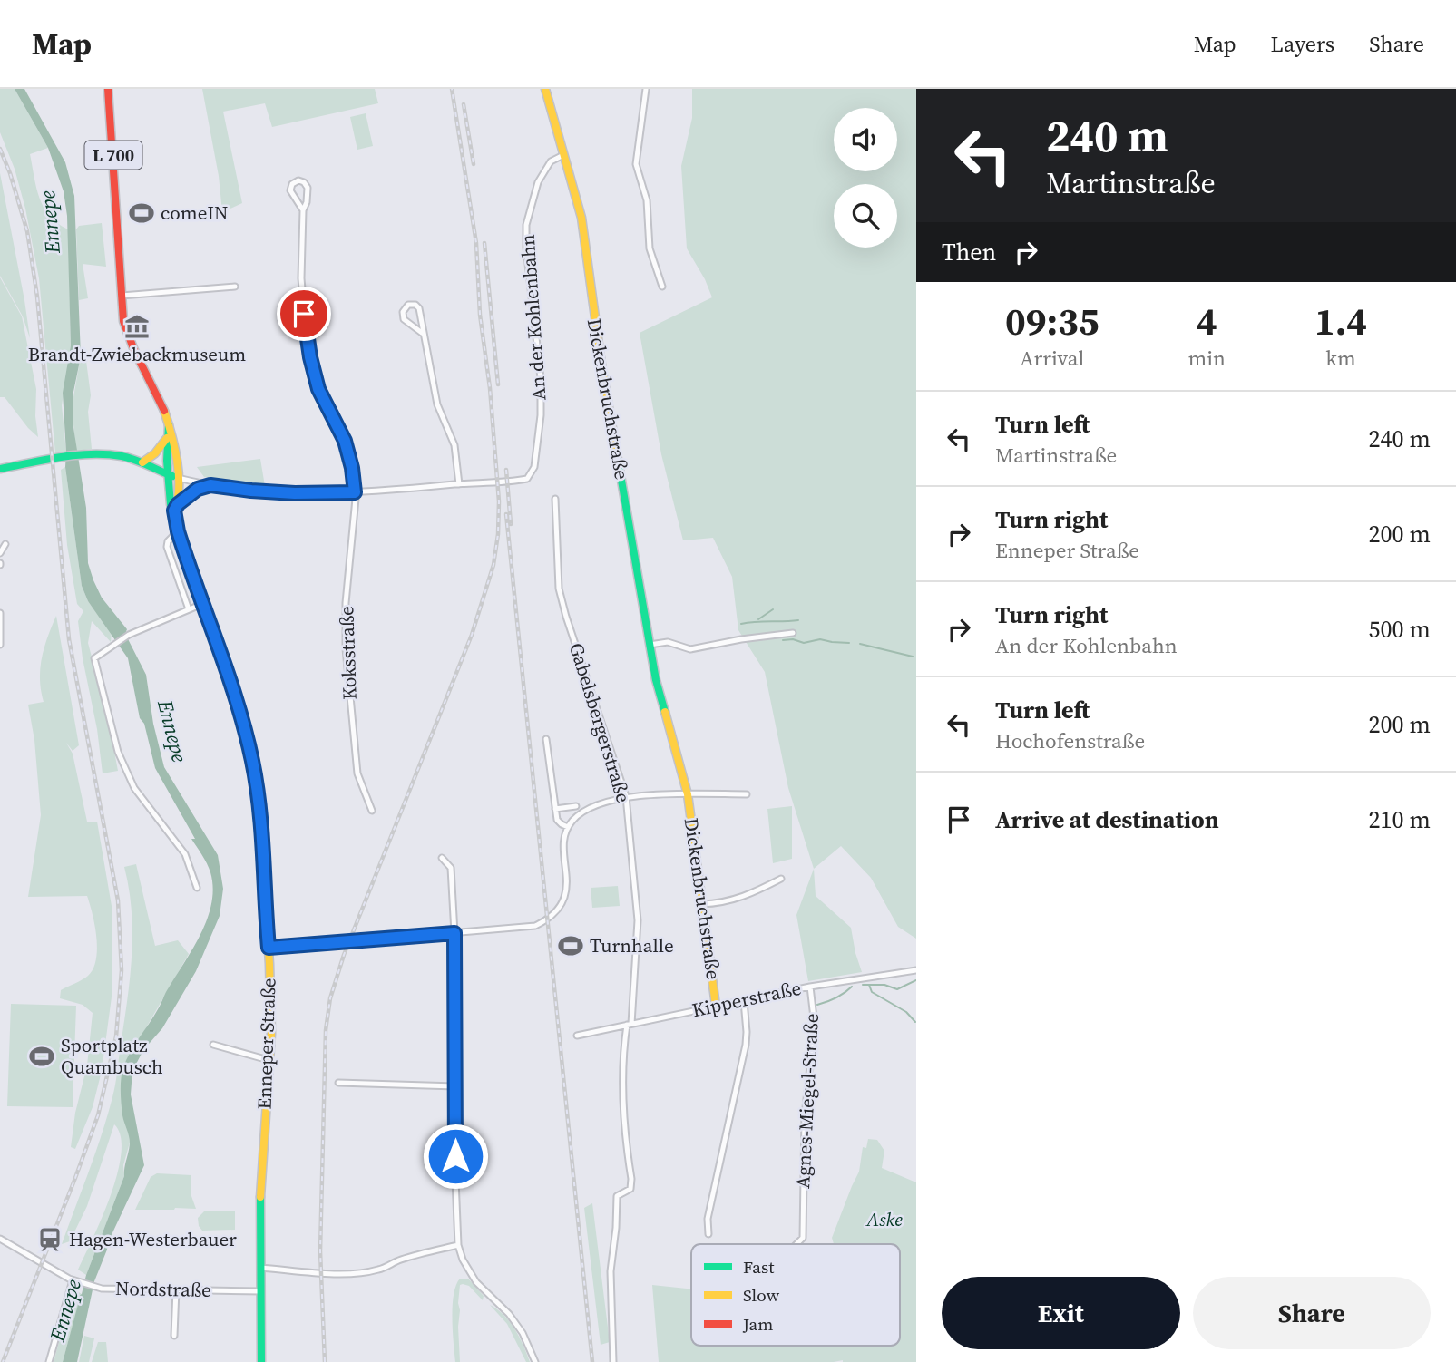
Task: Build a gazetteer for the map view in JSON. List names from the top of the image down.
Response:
{
  "streets": {
    "main road": ["L 700", "Dickenbruchstraße", "Enneper Straße"],
    "street": [
      "An der Kohlenbahn",
      "Koksstraße",
      "Gabelsbergerstraße",
      "Kipperstraße",
      "Agnes-Miegel-Straße",
      "Nordstraße"
    ]
  },
  "crossings": [
    ["L 700", "Enneper Straße"],
    ["An der Kohlenbahn", "Dickenbruchstraße"],
    ["An der Kohlenbahn", "Koksstraße"],
    ["An der Kohlenbahn", "Enneper Straße"],
    ["Dickenbruchstraße", "Kipperstraße"],
    ["Gabelsbergerstraße", "Kipperstraße"],
    ["Kipperstraße", "Agnes-Miegel-Straße"],
    ["Enneper Straße", "Nordstraße"]
  ],
  "water": ["Ennepe"],
  "parks": ["Aske"],
  "places": {
    "sports": ["comeIN", "Turnhalle", "Sportplatz Quambusch"],
    "museum": ["Brandt-Zwiebackmuseum"],
    "station": ["Hagen-Westerbauer"]
  },
  "legend": ["Fast", "Slow", "Jam"],
  "page": {
    "header": "Map",
    "nav": ["Map", "Layers", "Share"],
    "turn": ["240 m", "Martinstraße"],
    "then": "Then",
    "eta": [
      "09:35",
      "Arrival",
      "4",
      "min",
      "1.4",
      "km"
    ],
    "list": [
      {
        "name": "Turn left",
        "note": "Martinstraße",
        "value": "240 m"
      },
      {
        "name": "Turn right",
        "note": "Enneper Straße",
        "value": "200 m"
      },
      {
        "name": "Turn right",
        "note": "An der Kohlenbahn",
        "value": "500 m"
      },
      {
        "name": "Turn left",
        "note": "Hochofenstraße",
        "value": "200 m"
      },
      {
        "name": "Arrive at destination",
        "value": "210 m"
      }
    ],
    "buttons": ["Exit", "Share"]
  }
}
